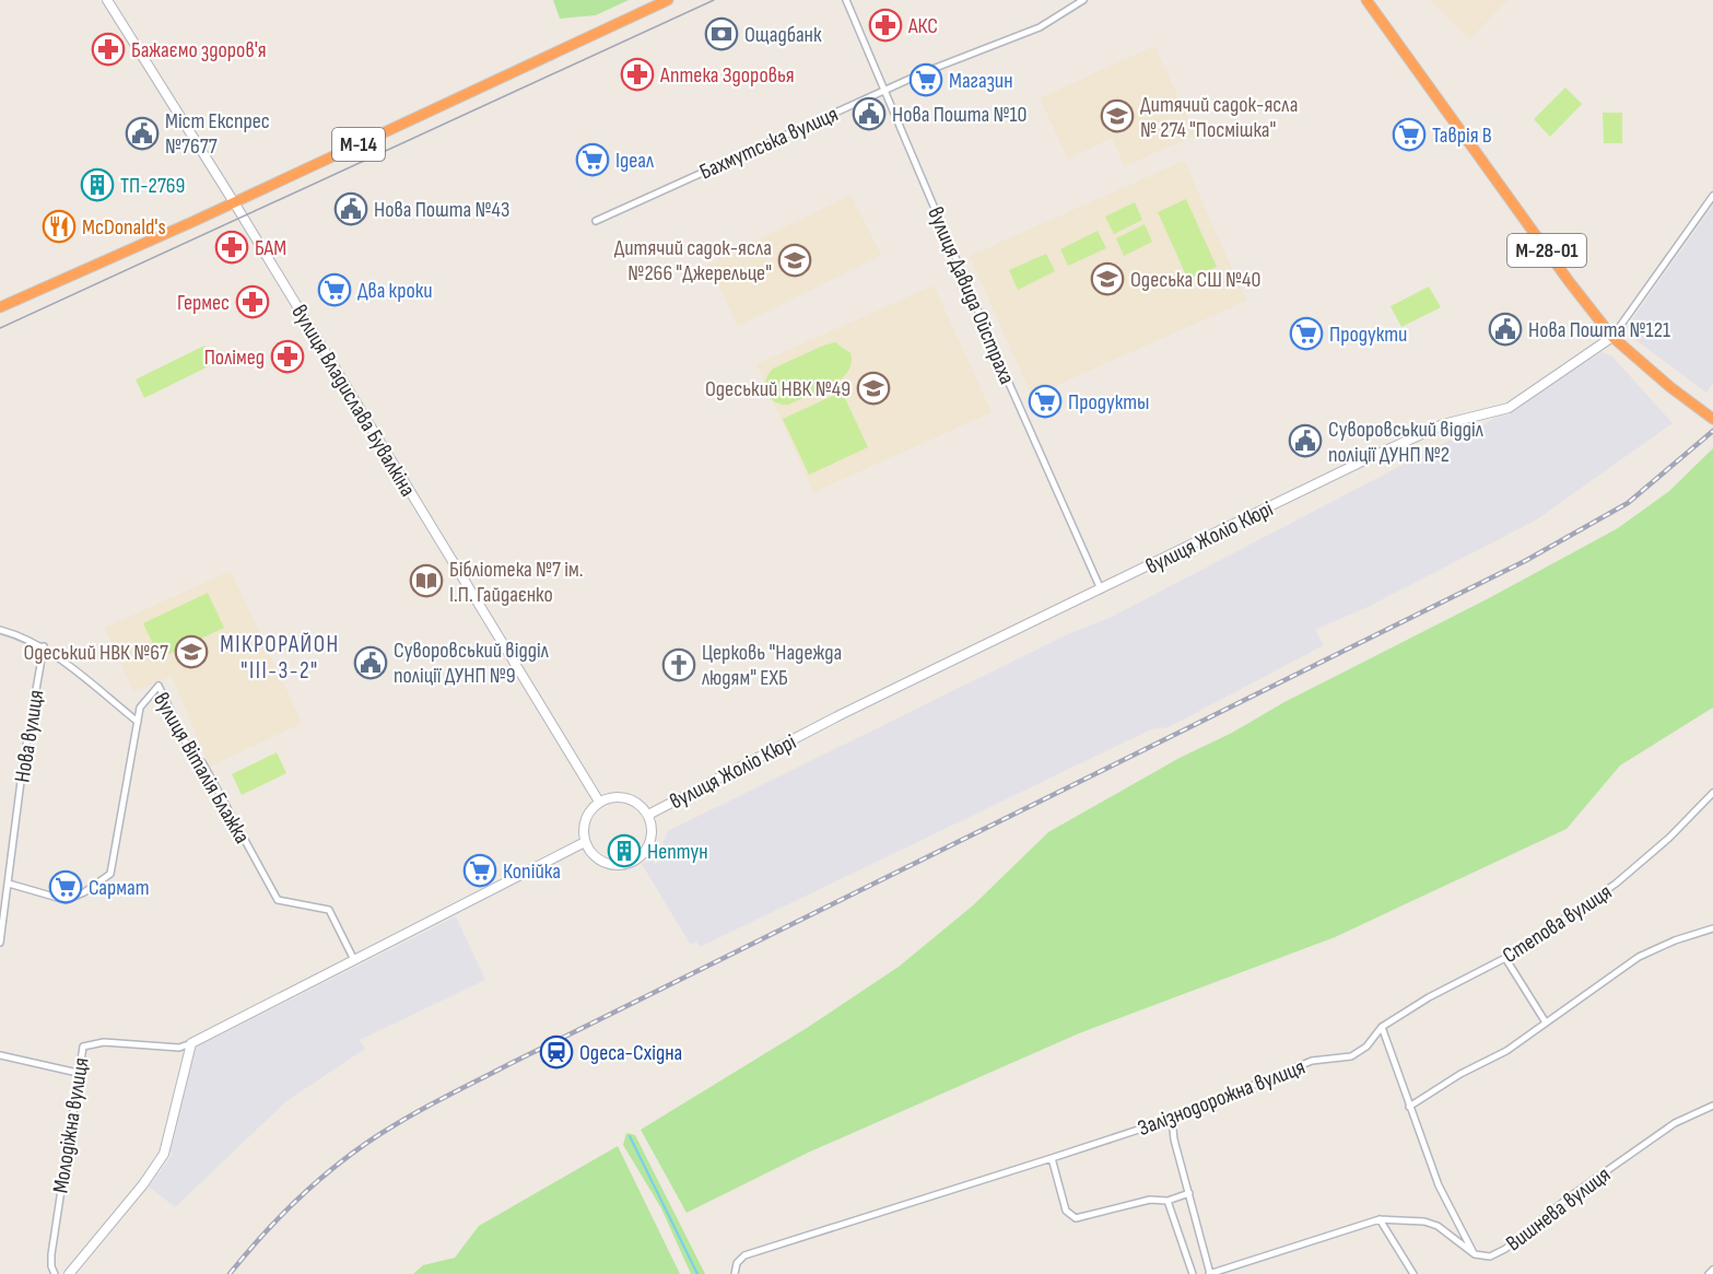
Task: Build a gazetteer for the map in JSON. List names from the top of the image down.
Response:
{
  "streets": {
    "highway": ["М-14", "М-28-01"],
    "street": [
      "Бахмутська вулиця",
      "вулиця Давида Ойстраха",
      "вулиця Владислава Бувалкіна",
      "вулиця Жоліо Кюрі",
      "Нова вулиця",
      "вулиця Віталія Блажка",
      "Степова вулиця",
      "Залізнодорожна вулиця",
      "Молодіжна вулиця",
      "Вишнева вулиця"
    ]
  },
  "crossings": [
    ["Бахмутська вулиця", "вулиця Давида Ойстраха"],
    ["М-14", "вулиця Владислава Бувалкіна"],
    ["М-28-01", "вулиця Жоліо Кюрі"],
    ["вулиця Давида Ойстраха", "вулиця Жоліо Кюрі"],
    ["вулиця Владислава Бувалкіна", "вулиця Жоліо Кюрі"],
    ["Нова вулиця", "вулиця Віталія Блажка"],
    ["Степова вулиця", "Залізнодорожна вулиця"]
  ],
  "districts": ["МІКРОРАЙОН \"ІІІ-3-2\""],
  "places": {
    "pharmacy": [
      "АКС",
      "Бажаємо здоров'я",
      "Аптека Здоровья",
      "БАМ",
      "Гермес",
      "Полімед"
    ],
    "bank": ["Ощадбанк"],
    "supermarket": [
      "Магазин",
      "Таврія В",
      "Ідеал",
      "Два кроки",
      "Продукти",
      "Продукты",
      "Копійка",
      "Сармат"
    ],
    "public building": [
      "Нова Пошта №10",
      "Міст Експрес №7677",
      "Нова Пошта №43",
      "Нова Пошта №121",
      "Суворовський відділ поліції ДУНП №2",
      "Суворовський відділ поліції ДУНП №9"
    ],
    "school or university": [
      "Дитячий садок-ясла № 274 \"Посмішка\"",
      "Дитячий садок-ясла №266 \"Джерельце\"",
      "Одеська СШ №40",
      "Одеський НВК №49",
      "Одеський НВК №67"
    ],
    "building": ["ТП-2769", "Нептун"],
    "restaurant": ["McDonald's"],
    "library": ["Бібліотека №7 ім. І.П. Гайдаєнко"],
    "church": ["Церковь \"Надежда людям\" ЕХБ"],
    "station": ["Одеса-Східна"]
  }
}
